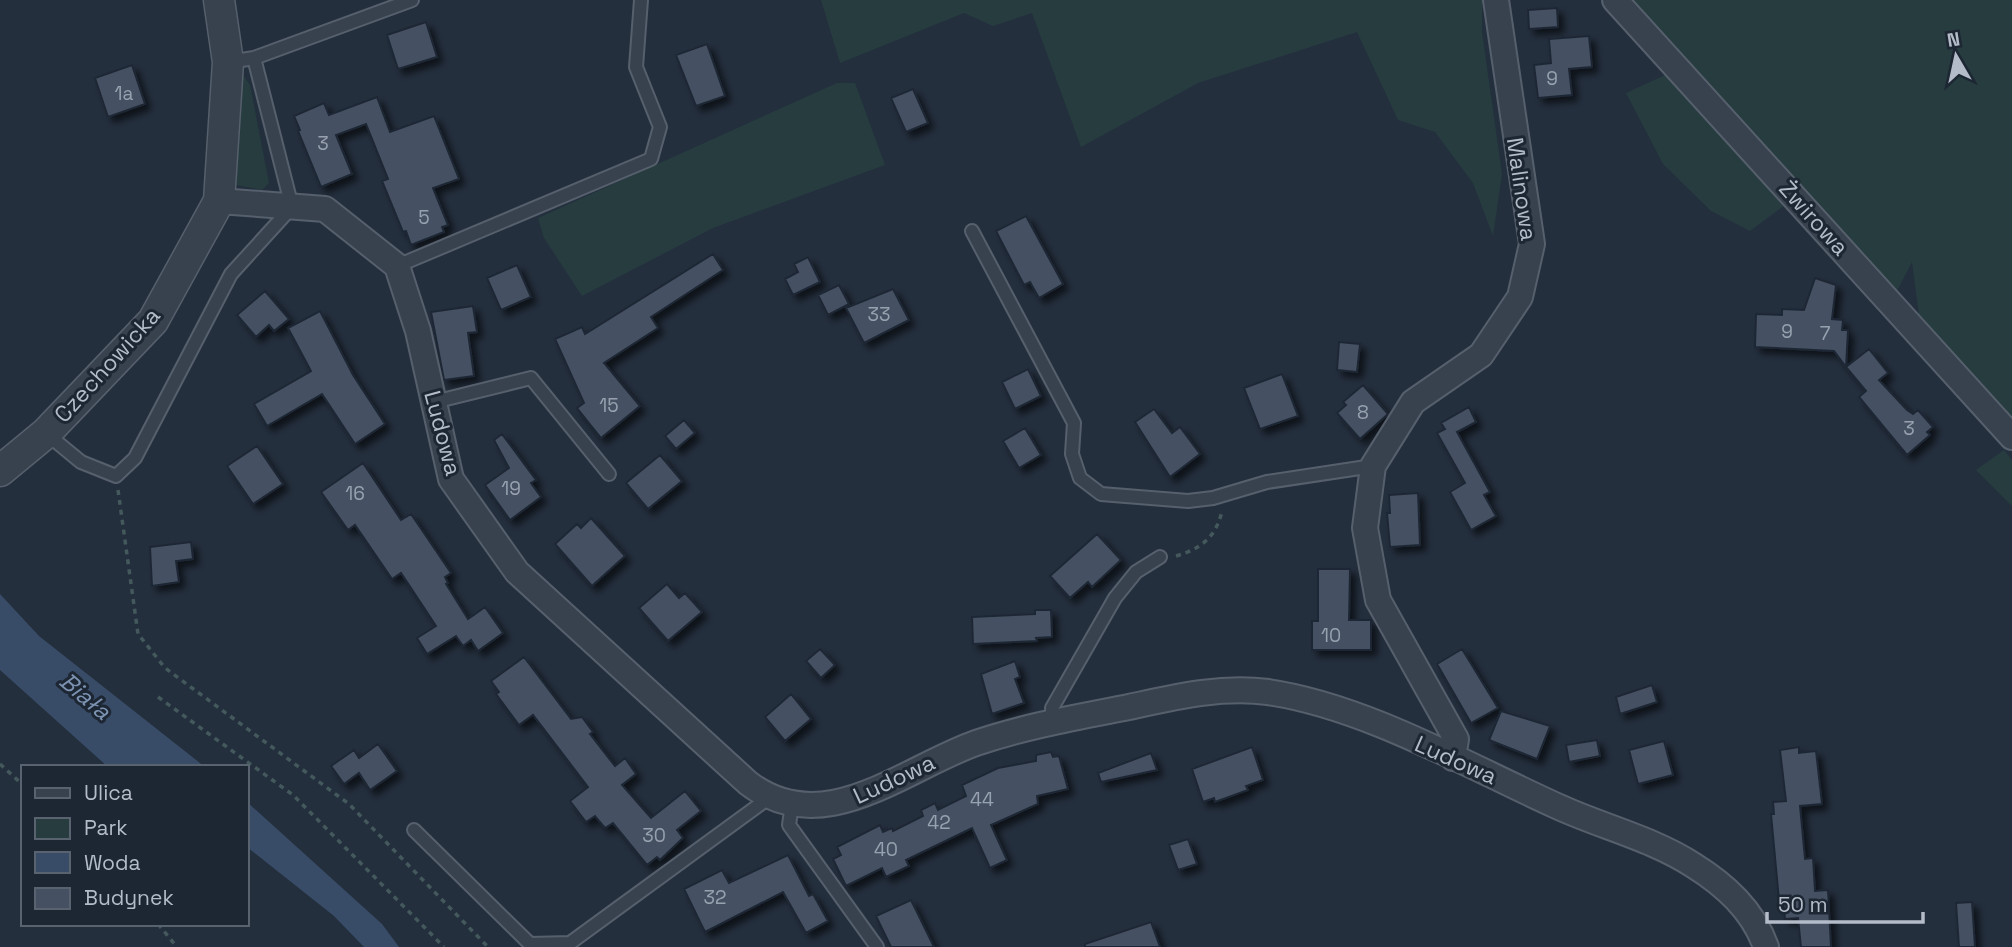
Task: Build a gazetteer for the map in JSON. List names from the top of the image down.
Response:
{
  "streets": {
    "street": [
      "Malinowa",
      "Żwirowa",
      "Czechowicka",
      "Ludowa"
    ]
  },
  "crossings": [
    ["Malinowa", "Ludowa"]
  ],
  "water": ["Biała"],
  "house_numbers": [
    "9",
    "1a",
    "3",
    "5",
    "33",
    "9",
    "7",
    "15",
    "8",
    "3",
    "19",
    "16",
    "10",
    "44",
    "42",
    "30",
    "40",
    "32"
  ],
  "legend": [
    "Ulica",
    "Park",
    "Woda",
    "Budynek"
  ],
  "scale_bar": "50 m",
  "north": "top"
}
